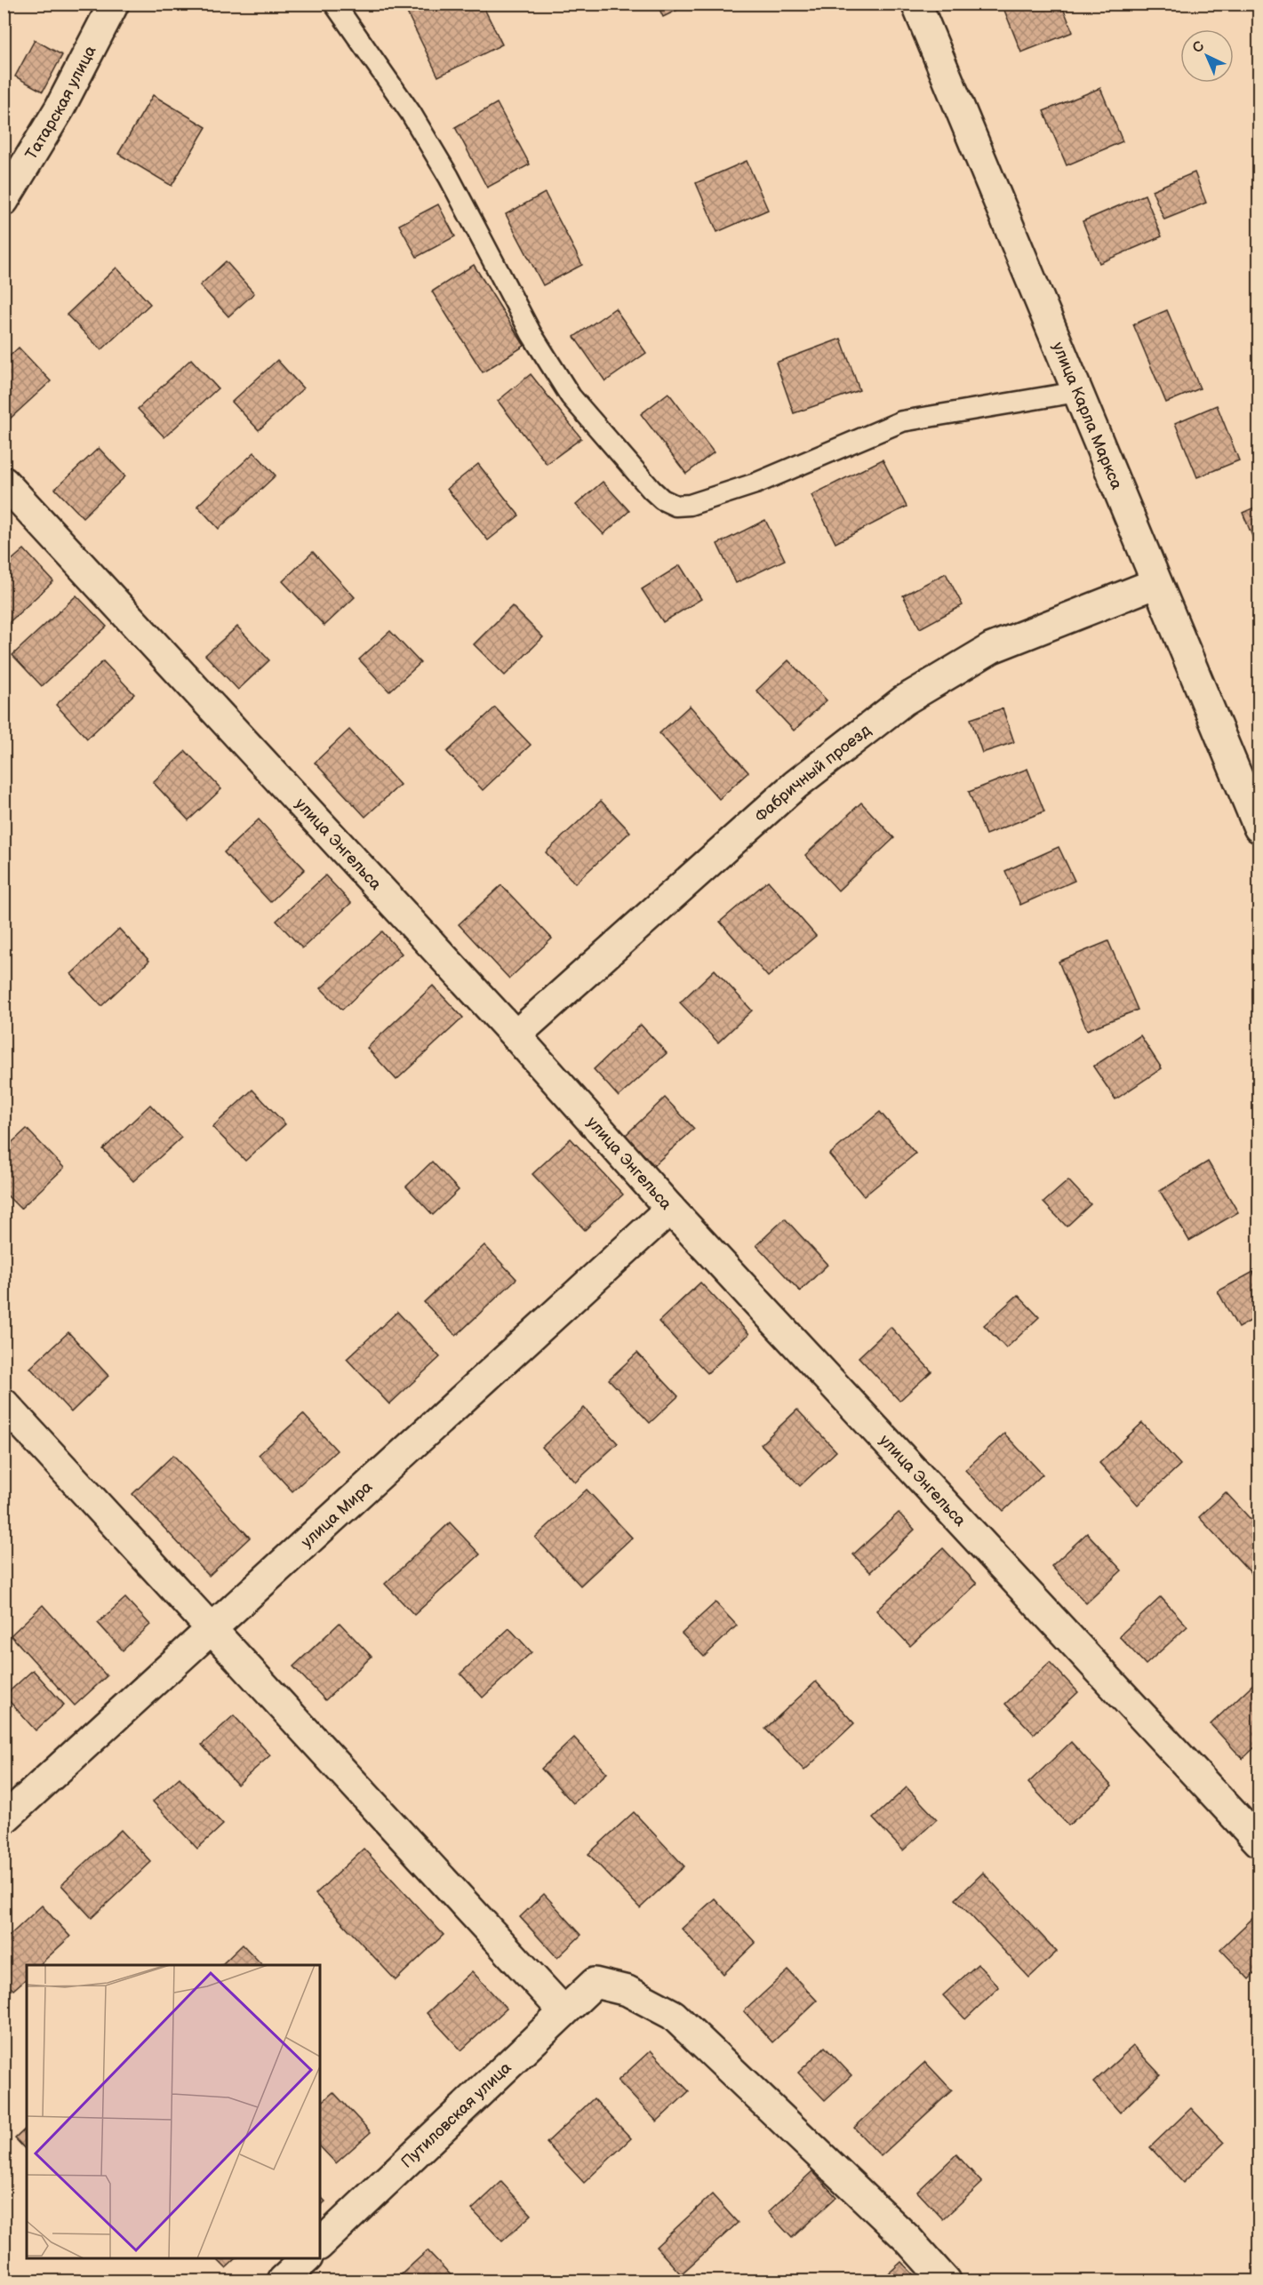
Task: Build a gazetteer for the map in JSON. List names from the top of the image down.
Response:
{
  "streets": {
    "street": [
      "Татарская улица",
      "улица Карла Маркса",
      "Фабричный проезд",
      "улица Энгельса",
      "улица Мира",
      "Путиловская улица"
    ]
  },
  "crossings": [
    ["улица Карла Маркса", "Фабричный проезд"],
    ["Фабричный проезд", "улица Энгельса"],
    ["улица Энгельса", "улица Мира"]
  ],
  "north": "top left"
}
